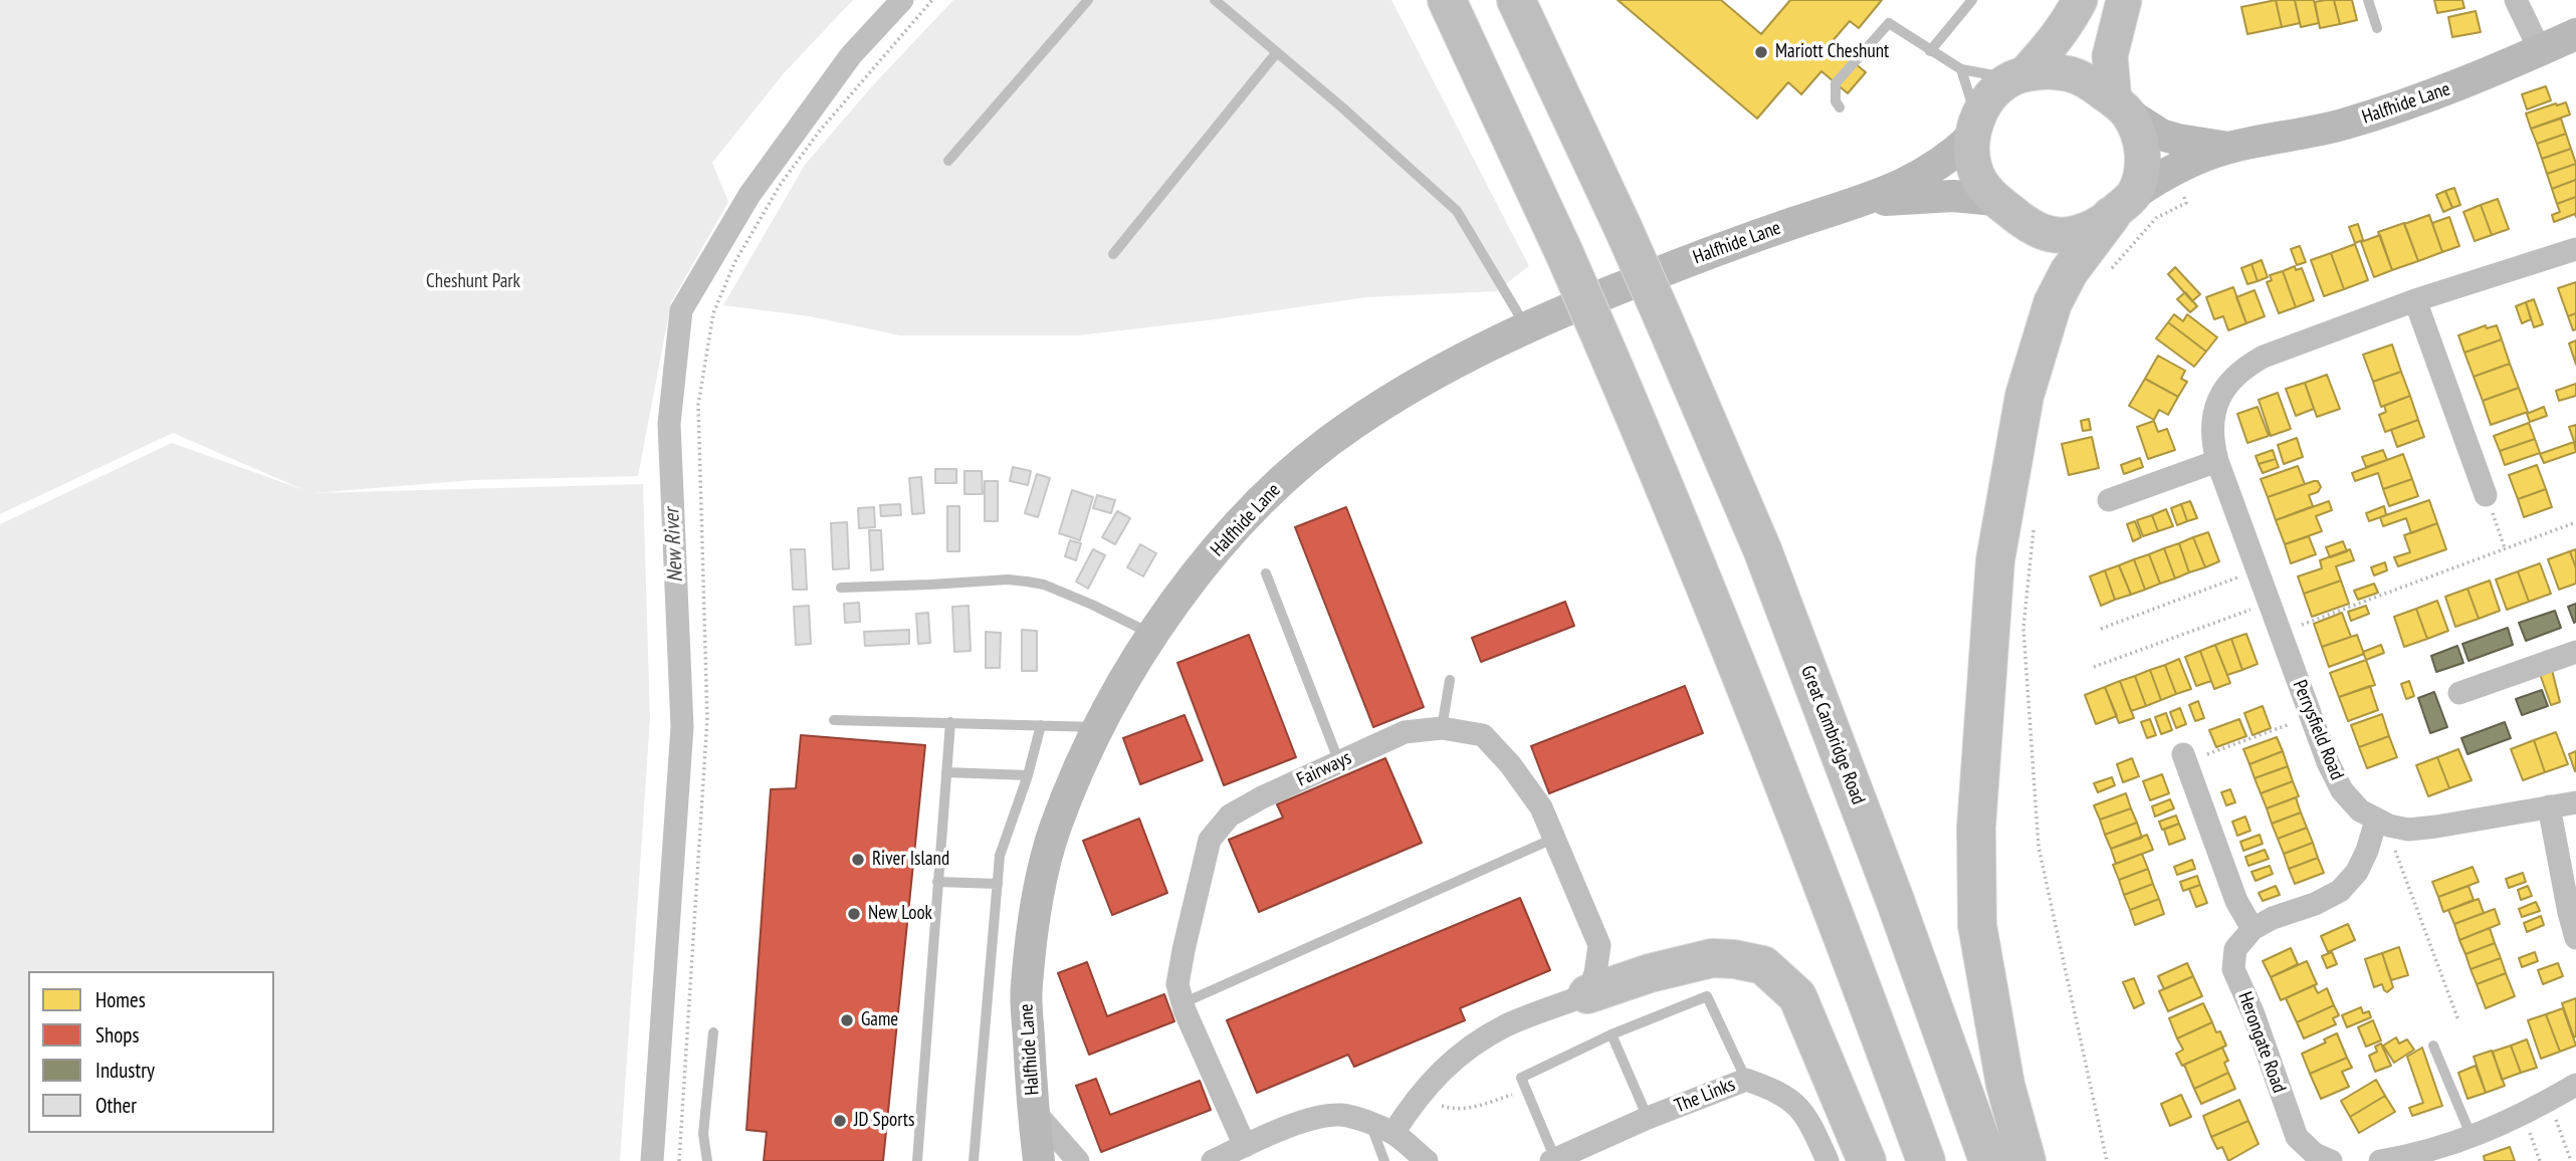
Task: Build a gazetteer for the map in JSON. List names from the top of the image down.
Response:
{
  "streets": {
    "highway": ["Great Cambridge Road"],
    "main road": ["Halfhide Lane"],
    "street": [
      "Perrysfield Road",
      "Fairways",
      "Herongate Road",
      "The Links"
    ]
  },
  "water": ["New River"],
  "parks": ["Cheshunt Park"],
  "places": [
    "Mariott Cheshunt",
    "River Island",
    "New Look",
    "Game",
    "JD Sports"
  ],
  "legend": [
    "Homes",
    "Shops",
    "Industry",
    "Other"
  ]
}
